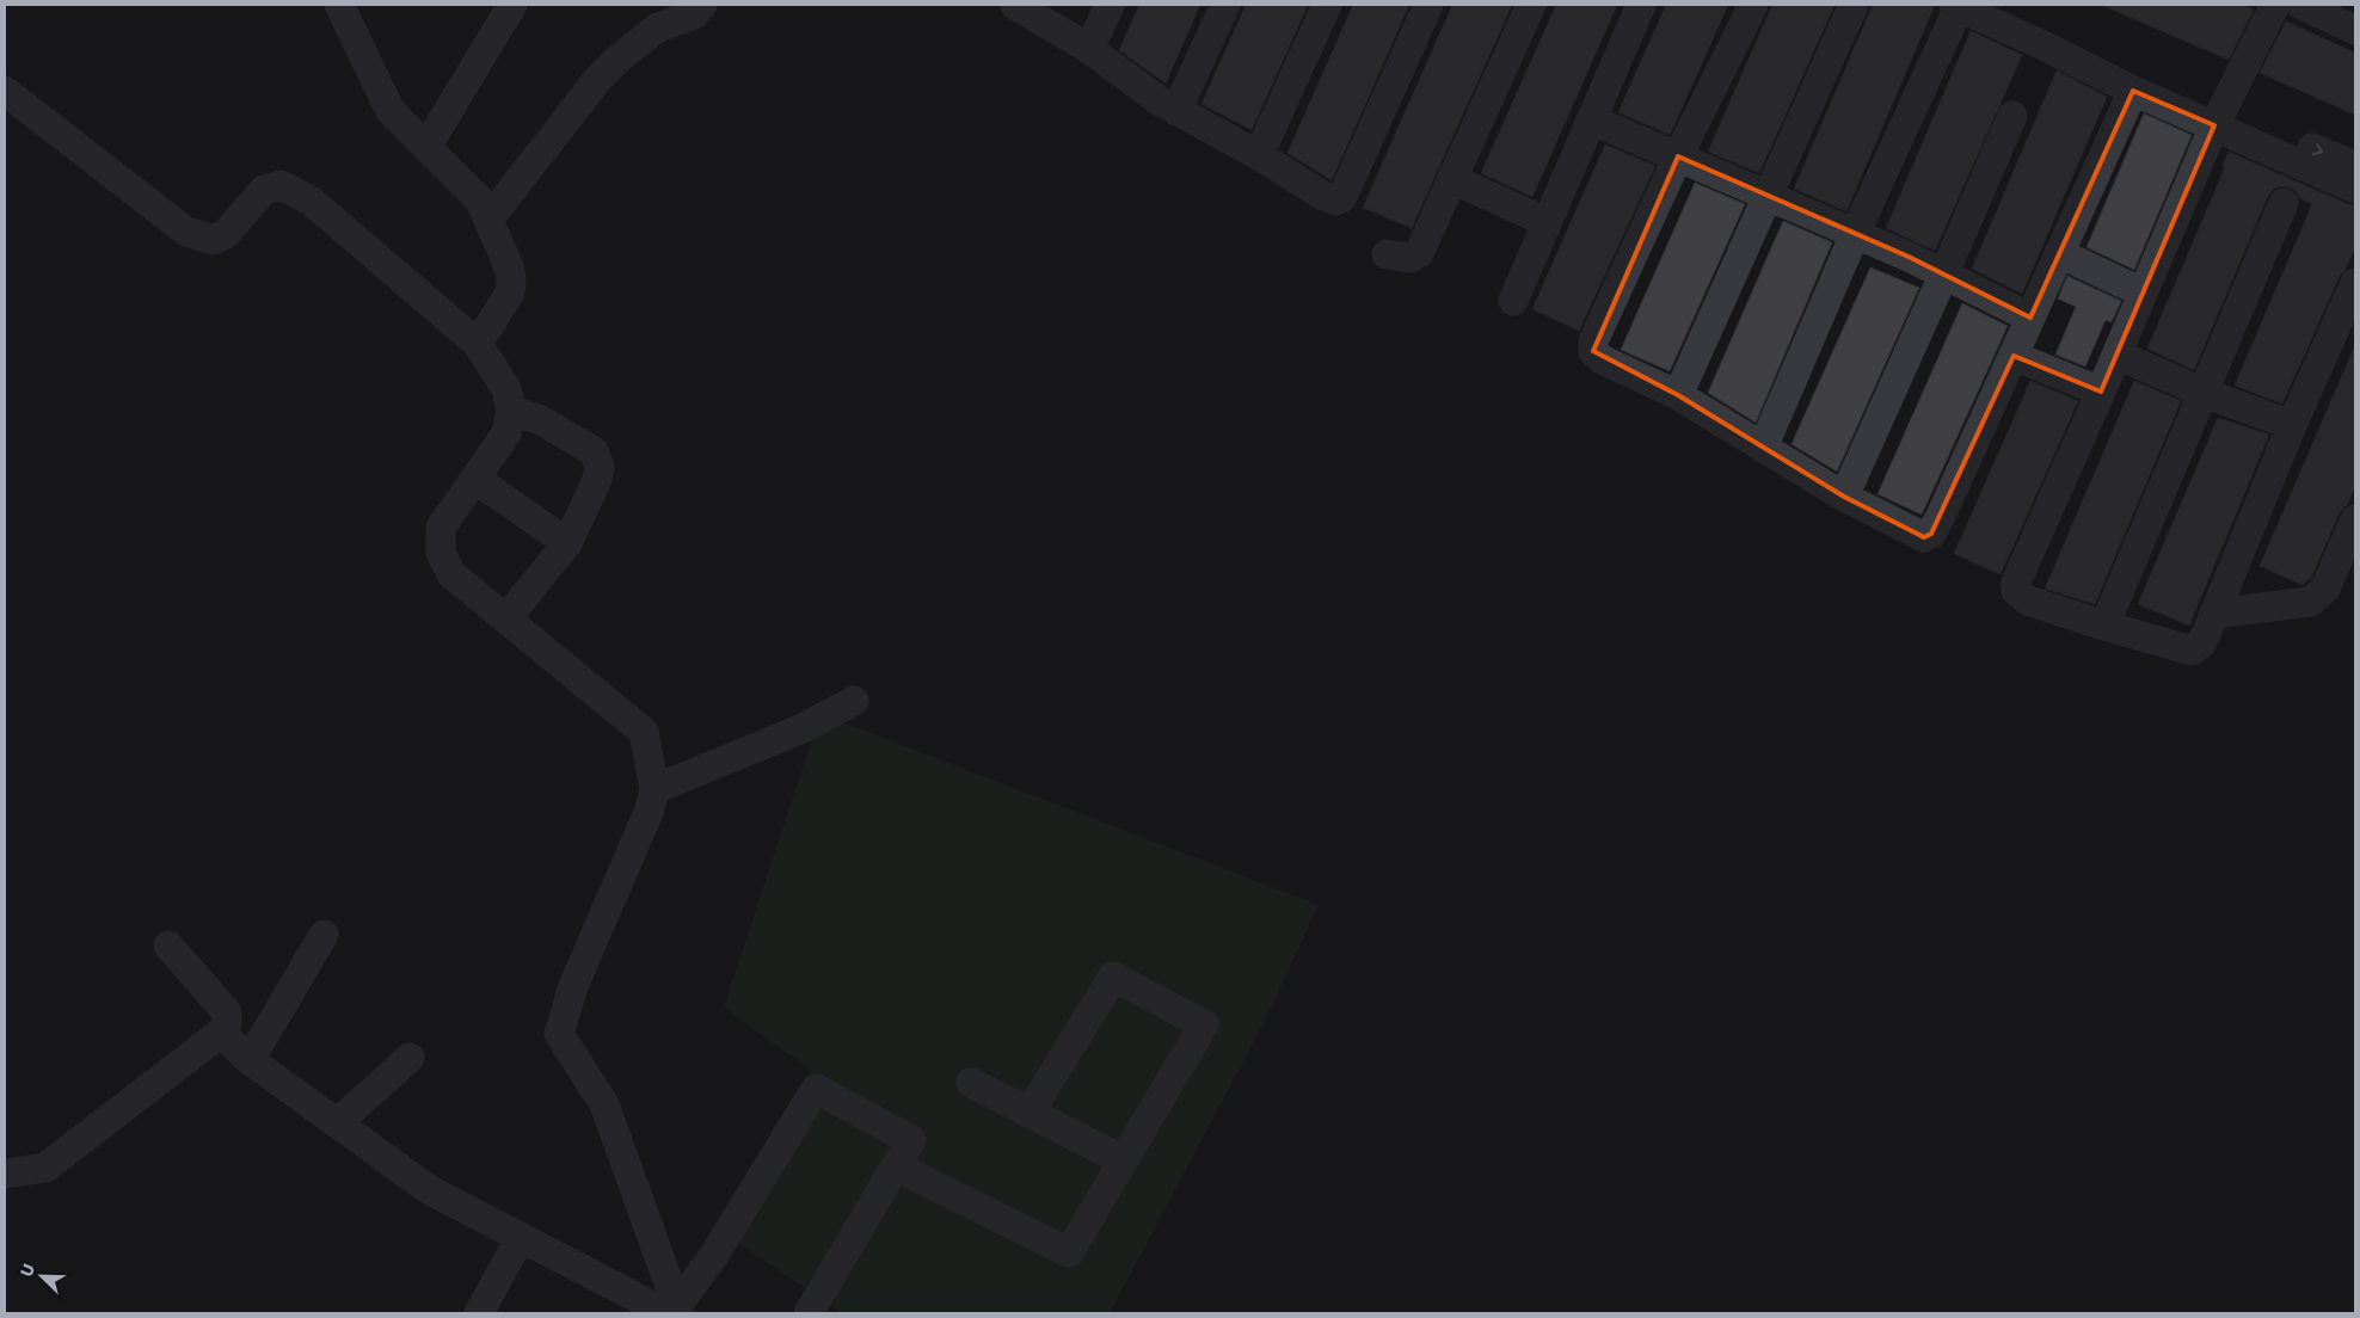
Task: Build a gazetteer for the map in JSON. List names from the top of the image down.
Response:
{
  "north": "top left"
}
